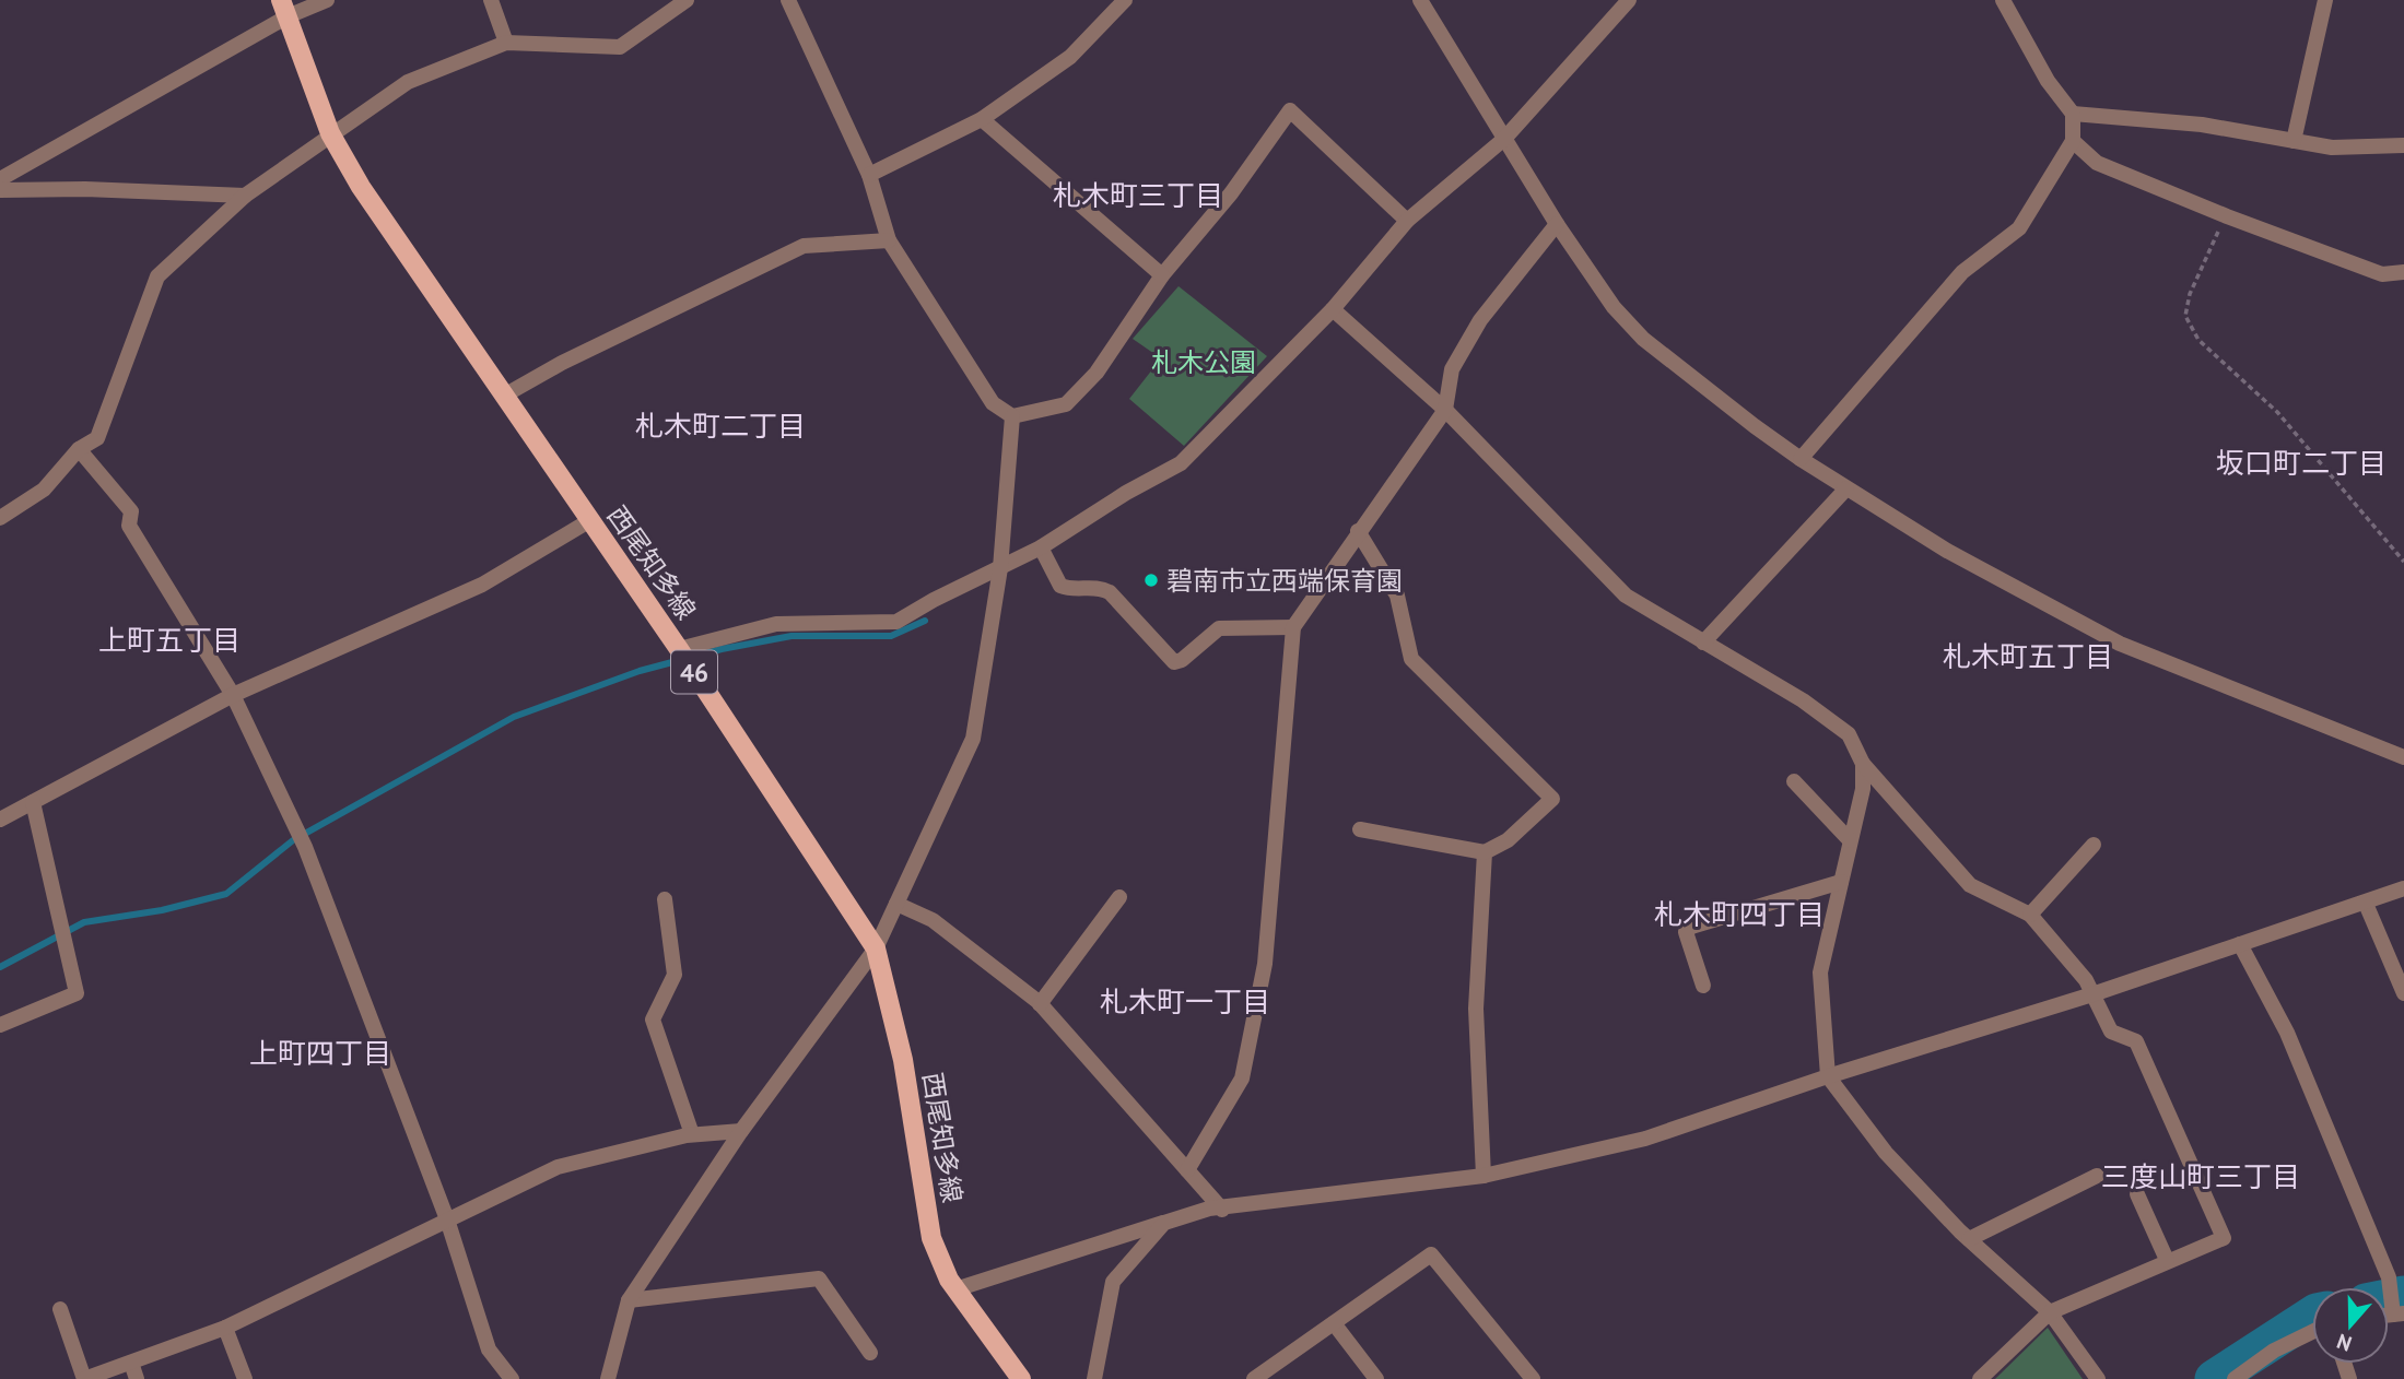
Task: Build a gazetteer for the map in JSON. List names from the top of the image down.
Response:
{
  "streets": {
    "main road": ["西尾知多線", "46"]
  },
  "districts": [
    "札木町三丁目",
    "札木町二丁目",
    "坂口町二丁目",
    "上町五丁目",
    "札木町五丁目",
    "札木町四丁目",
    "札木町一丁目",
    "上町四丁目",
    "三度山町三丁目"
  ],
  "parks": ["札木公園"],
  "places": ["碧南市立西端保育園"],
  "north": "bottom"
}
